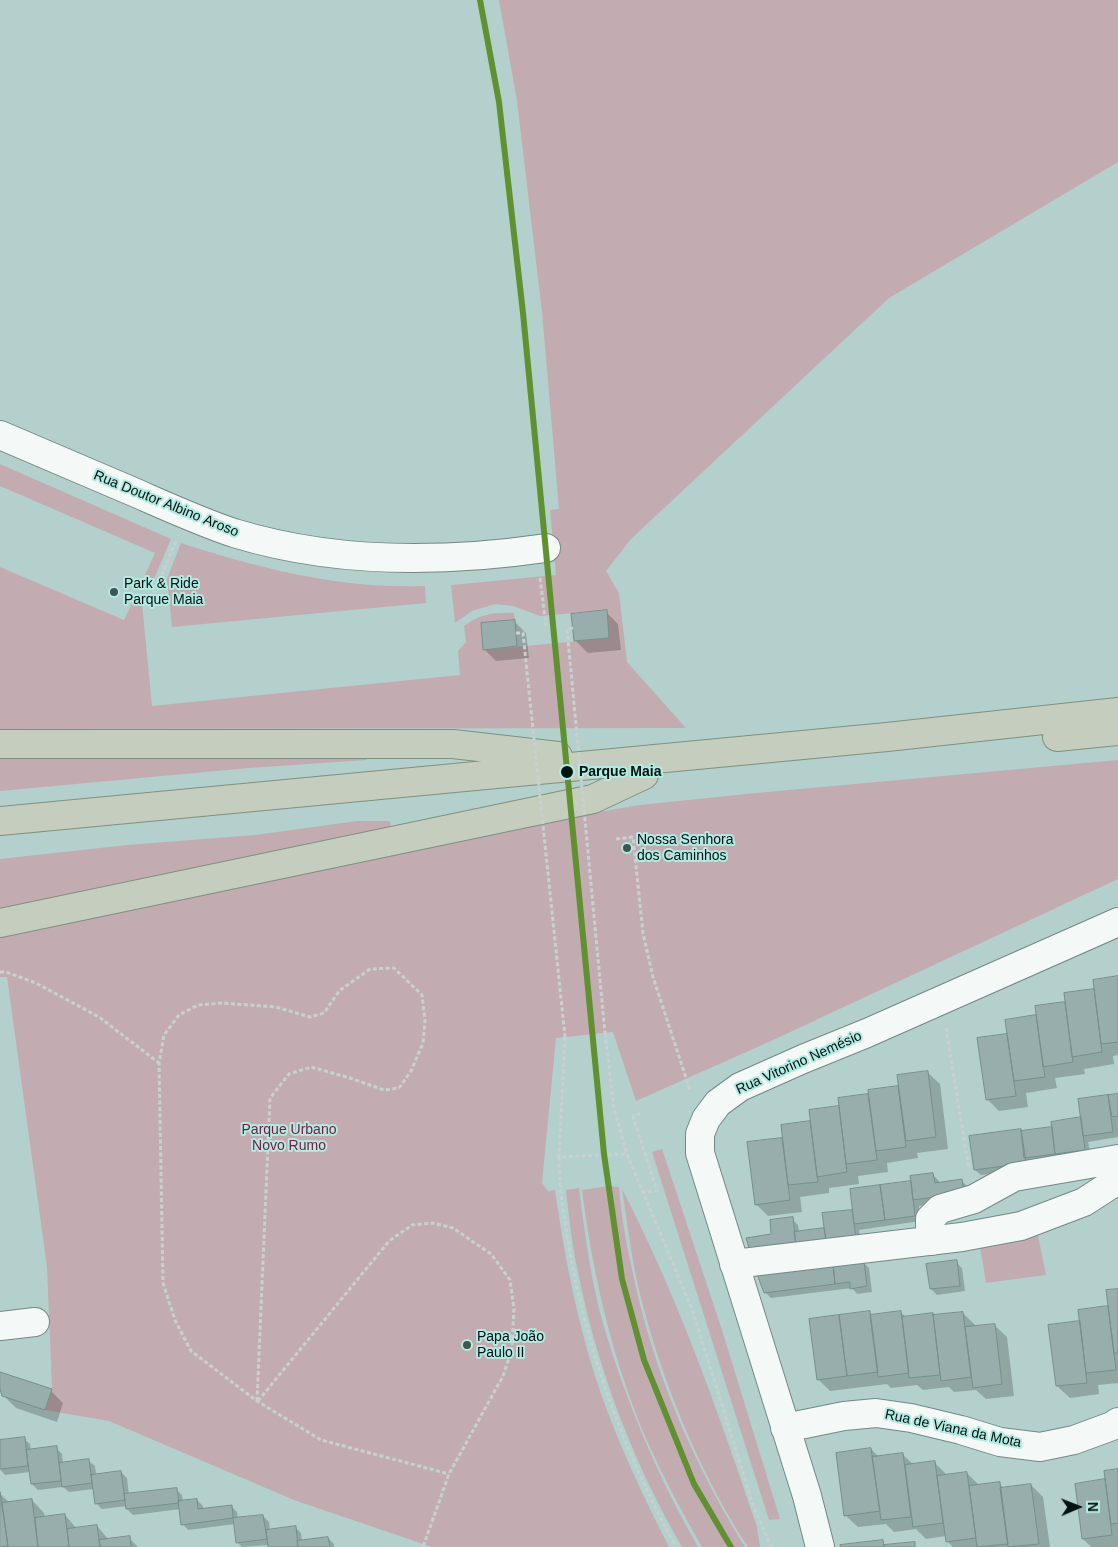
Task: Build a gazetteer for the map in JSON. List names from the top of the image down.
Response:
{
  "streets": {
    "street": ["Rua Doutor Albino Aroso", "Rua Vitorino Nemésio", "Rua de Viana da Mota"]
  },
  "crossings": [
    ["Rua Vitorino Nemésio", "Rua de Viana da Mota"]
  ],
  "parks": ["Parque Urbano Novo Rumo"],
  "places": [
    "Park & Ride Parque Maia",
    "Parque Maia",
    "Nossa Senhora dos Caminhos",
    "Papa João Paulo II"
  ],
  "north": "right"
}
